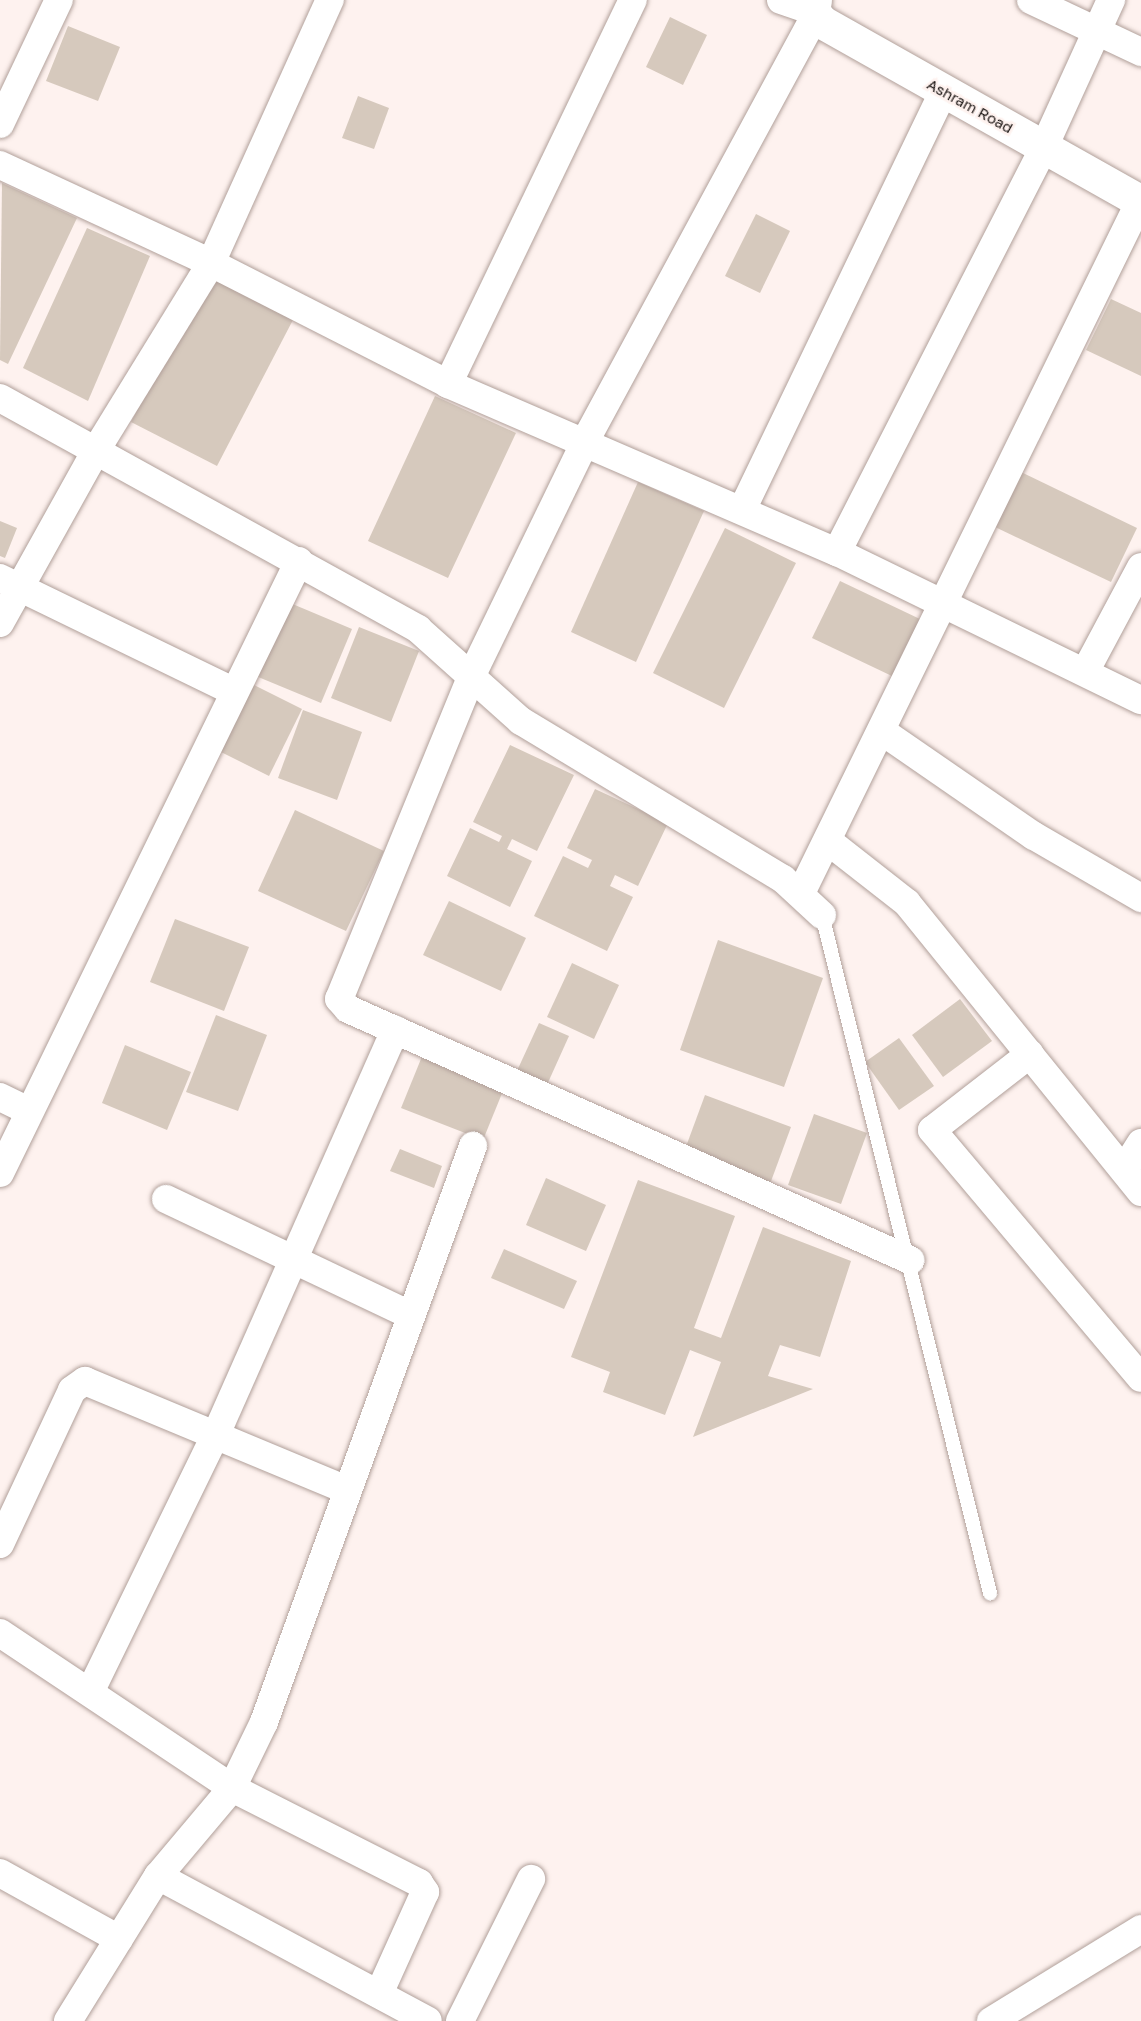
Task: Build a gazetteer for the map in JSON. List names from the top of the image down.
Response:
{
  "streets": {
    "street": ["Ashram Road"]
  }
}
